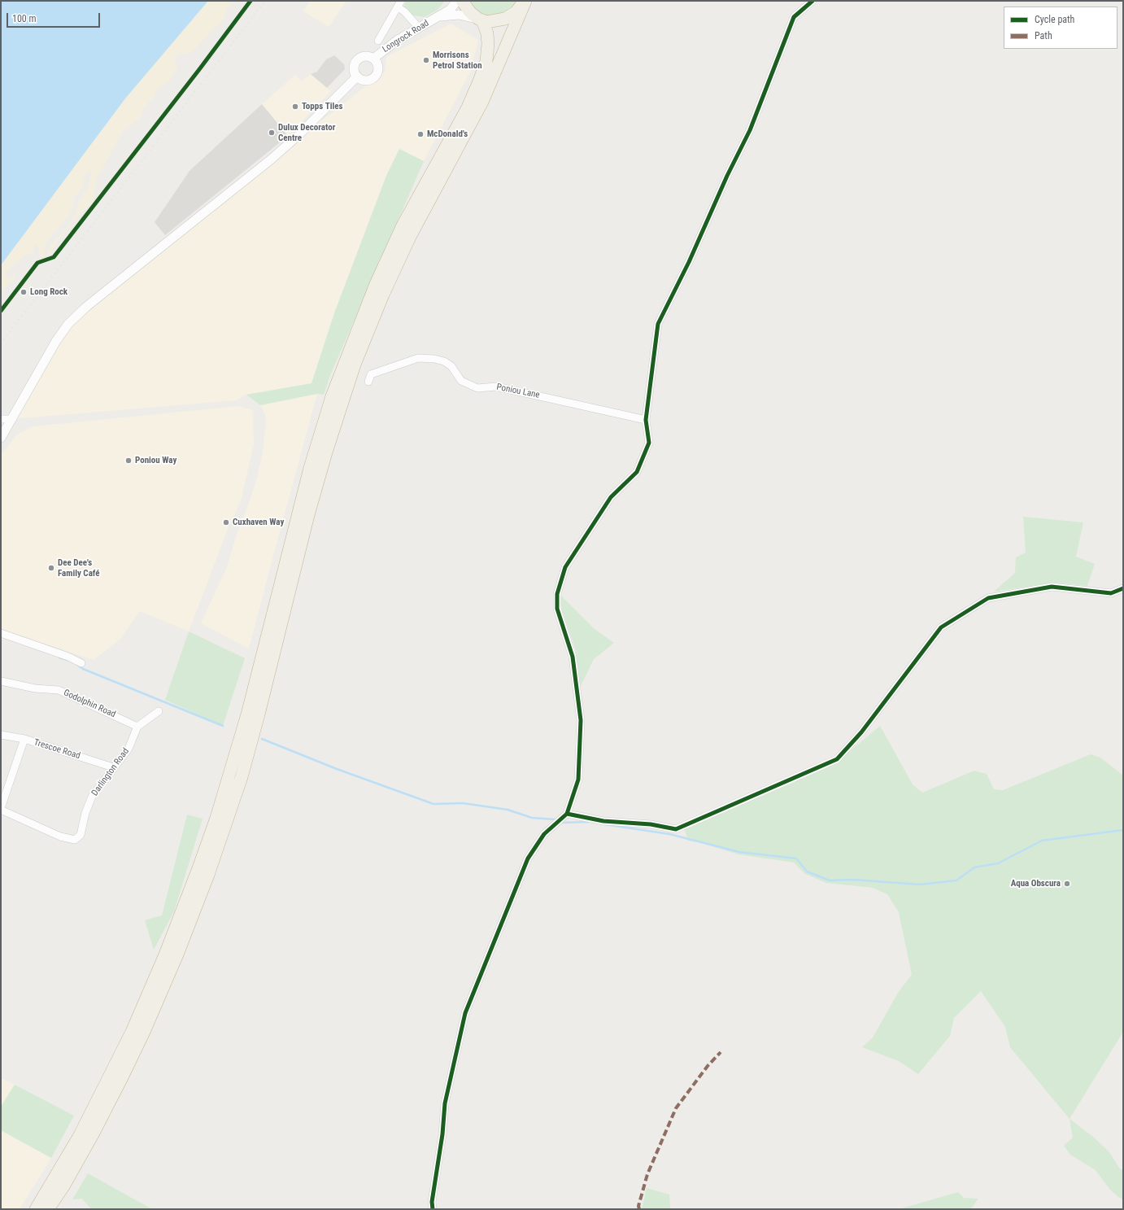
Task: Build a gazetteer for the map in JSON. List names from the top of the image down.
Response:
{
  "streets": {
    "street": [
      "Longrock Road",
      "Poniou Lane",
      "Godolphin Road",
      "Trescoe Road",
      "Darlington Road"
    ]
  },
  "crossings": [
    ["Godolphin Road", "Darlington Road"],
    ["Trescoe Road", "Darlington Road"]
  ],
  "places": [
    "Morrisons Petrol Station",
    "Topps Tiles",
    "Dulux Decorator Centre",
    "McDonald's",
    "Long Rock",
    "Poniou Way",
    "Cuxhaven Way",
    "Dee Dee's Family Café",
    "Aqua Obscura"
  ],
  "legend": ["Cycle path", "Path"],
  "scale_bar": "100 m"
}
